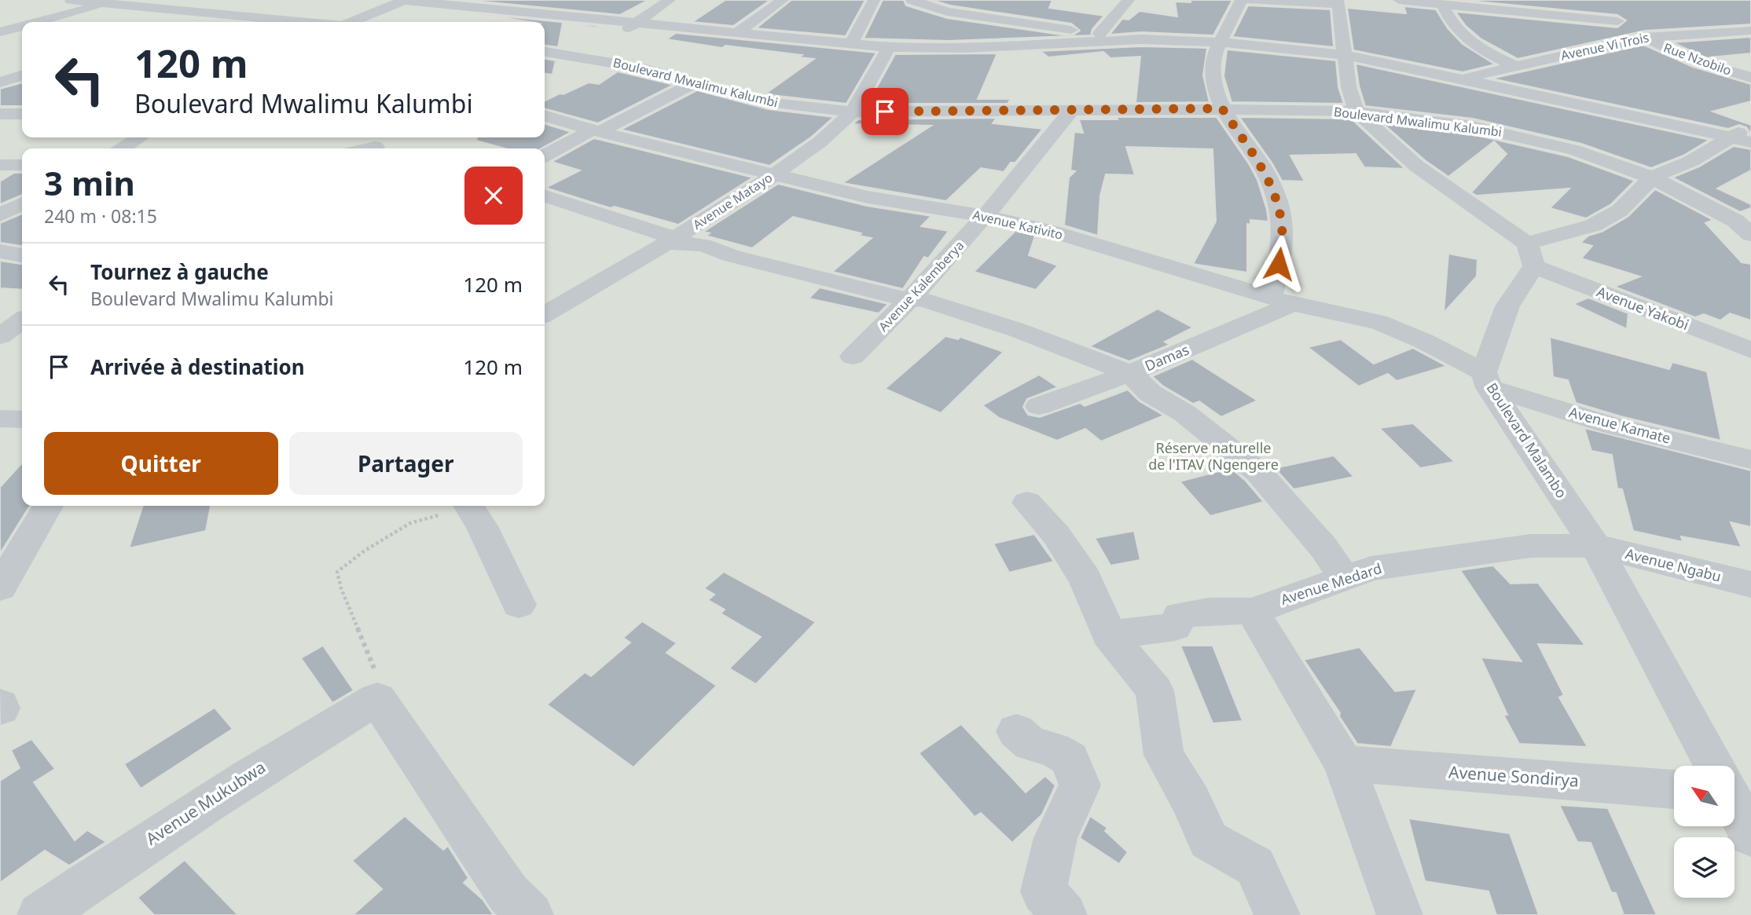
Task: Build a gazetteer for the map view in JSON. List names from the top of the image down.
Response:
{
  "streets": {
    "street": [
      "Avenue Vi Trois",
      "Rue Nzobilo",
      "Boulevard Mwalimu Kalumbi",
      "Avenue Matayo",
      "Avenue Kativito",
      "Avenue Kalemberya",
      "Avenue Yakobi",
      "Damas",
      "Avenue Kamate",
      "Boulevard Malambo",
      "Avenue Ngabu",
      "Avenue Medard",
      "Avenue Sondirya",
      "Avenue Mukubwa"
    ]
  },
  "crossings": [
    ["Avenue Vi Trois", "Rue Nzobilo"],
    ["Boulevard Mwalimu Kalumbi", "Avenue Matayo"],
    ["Boulevard Mwalimu Kalumbi", "Avenue Kalemberya"],
    ["Avenue Matayo", "Avenue Kativito"],
    ["Avenue Kativito", "Avenue Kalemberya"],
    ["Avenue Kativito", "Damas"],
    ["Avenue Kativito", "Avenue Kamate"],
    ["Avenue Kativito", "Boulevard Malambo"],
    ["Avenue Yakobi", "Boulevard Malambo"],
    ["Avenue Kamate", "Boulevard Malambo"],
    ["Boulevard Malambo", "Avenue Ngabu"],
    ["Boulevard Malambo", "Avenue Medard"],
    ["Avenue Ngabu", "Avenue Medard"]
  ],
  "parks": ["Réserve naturelle de l'ITAV (Ngengere"],
  "north": "top left",
  "page": {
    "turn": ["120 m", "Boulevard Mwalimu Kalumbi"],
    "heading": ["3 min", "240 m · 08:15"],
    "list": [
      {
        "name": "Tournez à gauche",
        "note": "Boulevard Mwalimu Kalumbi",
        "value": "120 m"
      },
      {
        "name": "Arrivée à destination",
        "value": "120 m"
      }
    ],
    "buttons": ["Quitter", "Partager"]
  }
}
